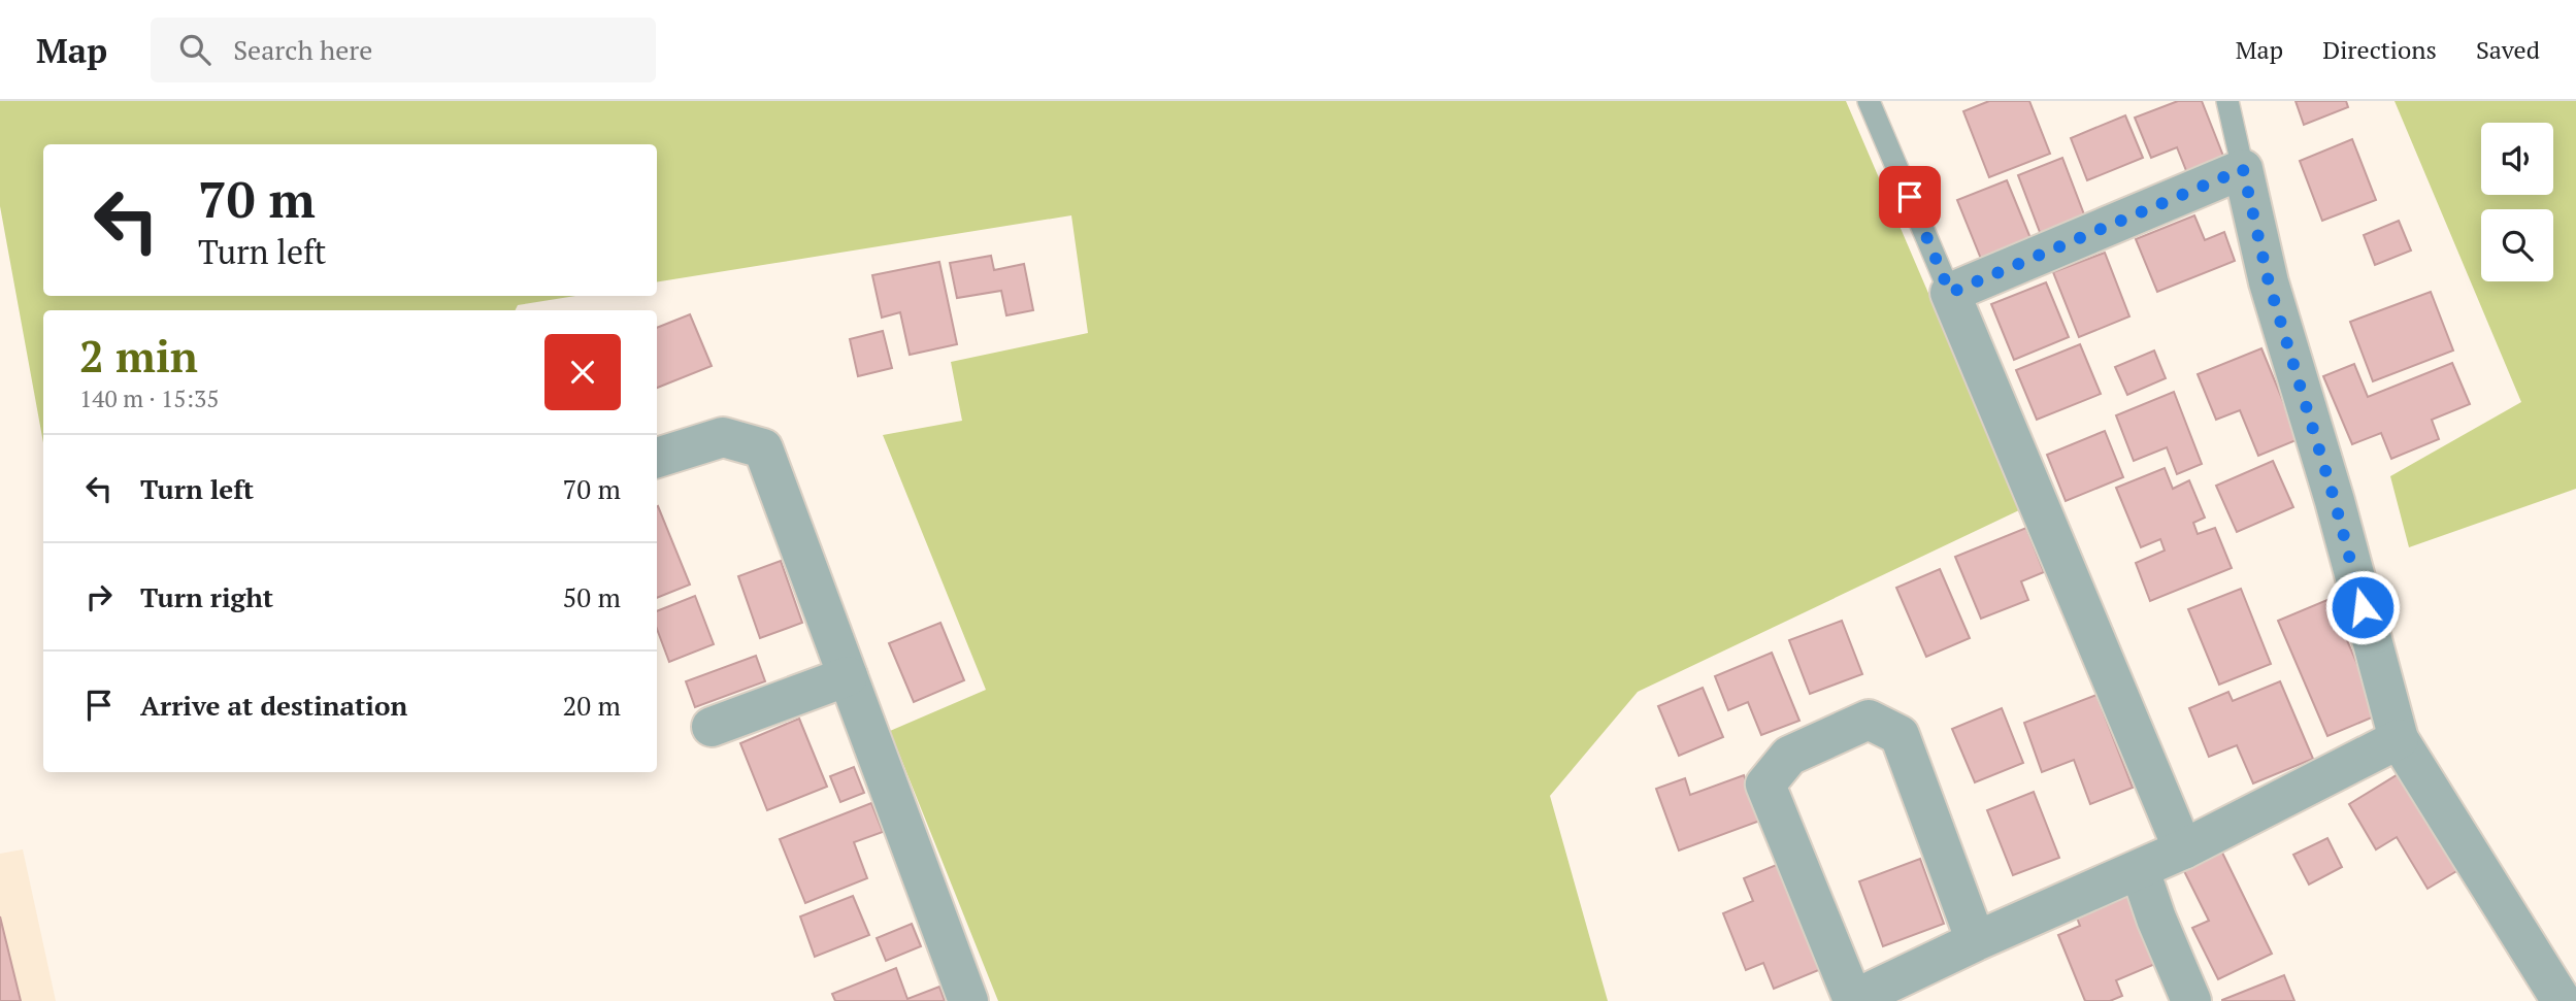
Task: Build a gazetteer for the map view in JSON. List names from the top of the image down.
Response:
{
  "page": {
    "header": "Map",
    "search": "Search here",
    "nav": ["Map", "Directions", "Saved"],
    "turn": ["70 m", "Turn left"],
    "heading": ["2 min", "140 m · 15:35"],
    "list": [
      {
        "name": "Turn left",
        "value": "70 m"
      },
      {
        "name": "Turn right",
        "value": "50 m"
      },
      {
        "name": "Arrive at destination",
        "value": "20 m"
      }
    ]
  }
}
